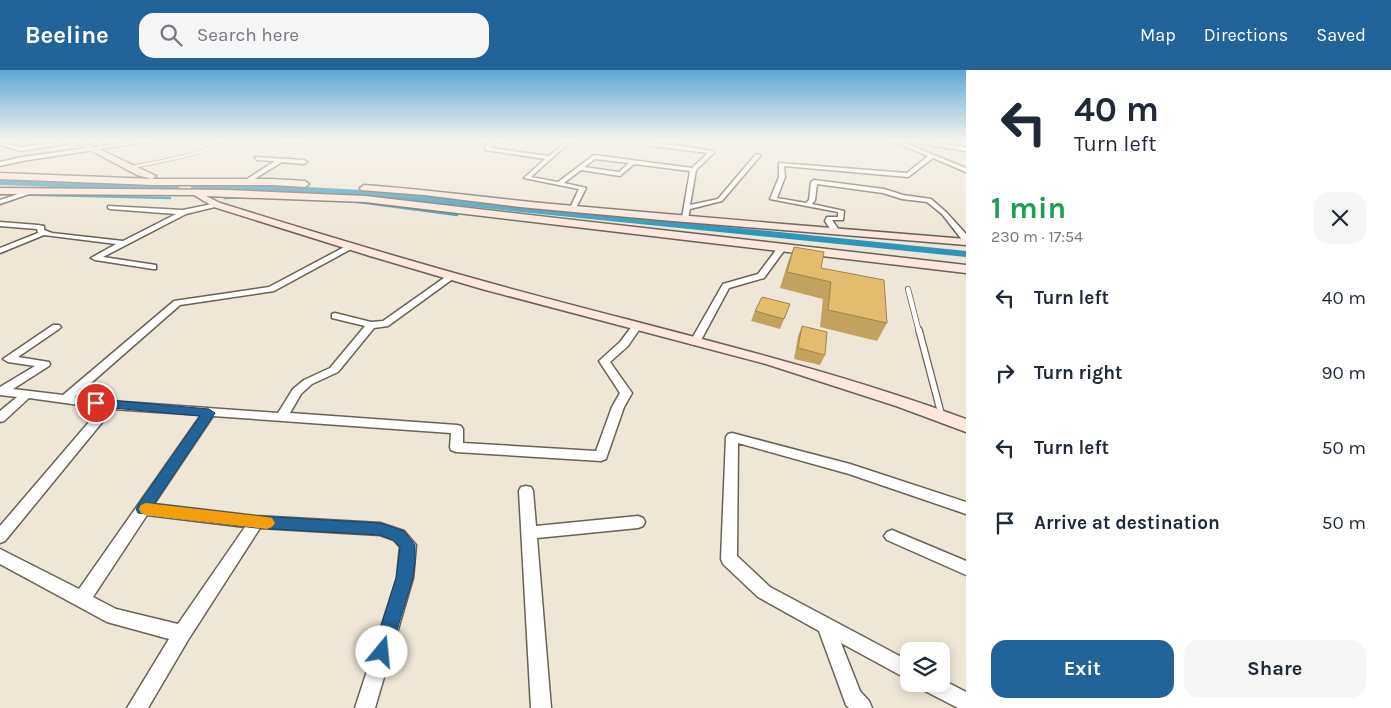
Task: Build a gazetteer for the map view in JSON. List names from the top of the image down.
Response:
{
  "page": {
    "header": "Beeline",
    "search": "Search here",
    "nav": ["Map", "Directions", "Saved"],
    "turn": ["40 m", "Turn left"],
    "heading": ["1 min", "230 m · 17:54"],
    "list": [
      {
        "name": "Turn left",
        "value": "40 m"
      },
      {
        "name": "Turn right",
        "value": "90 m"
      },
      {
        "name": "Turn left",
        "value": "50 m"
      },
      {
        "name": "Arrive at destination",
        "value": "50 m"
      }
    ],
    "buttons": ["Exit", "Share"]
  }
}
